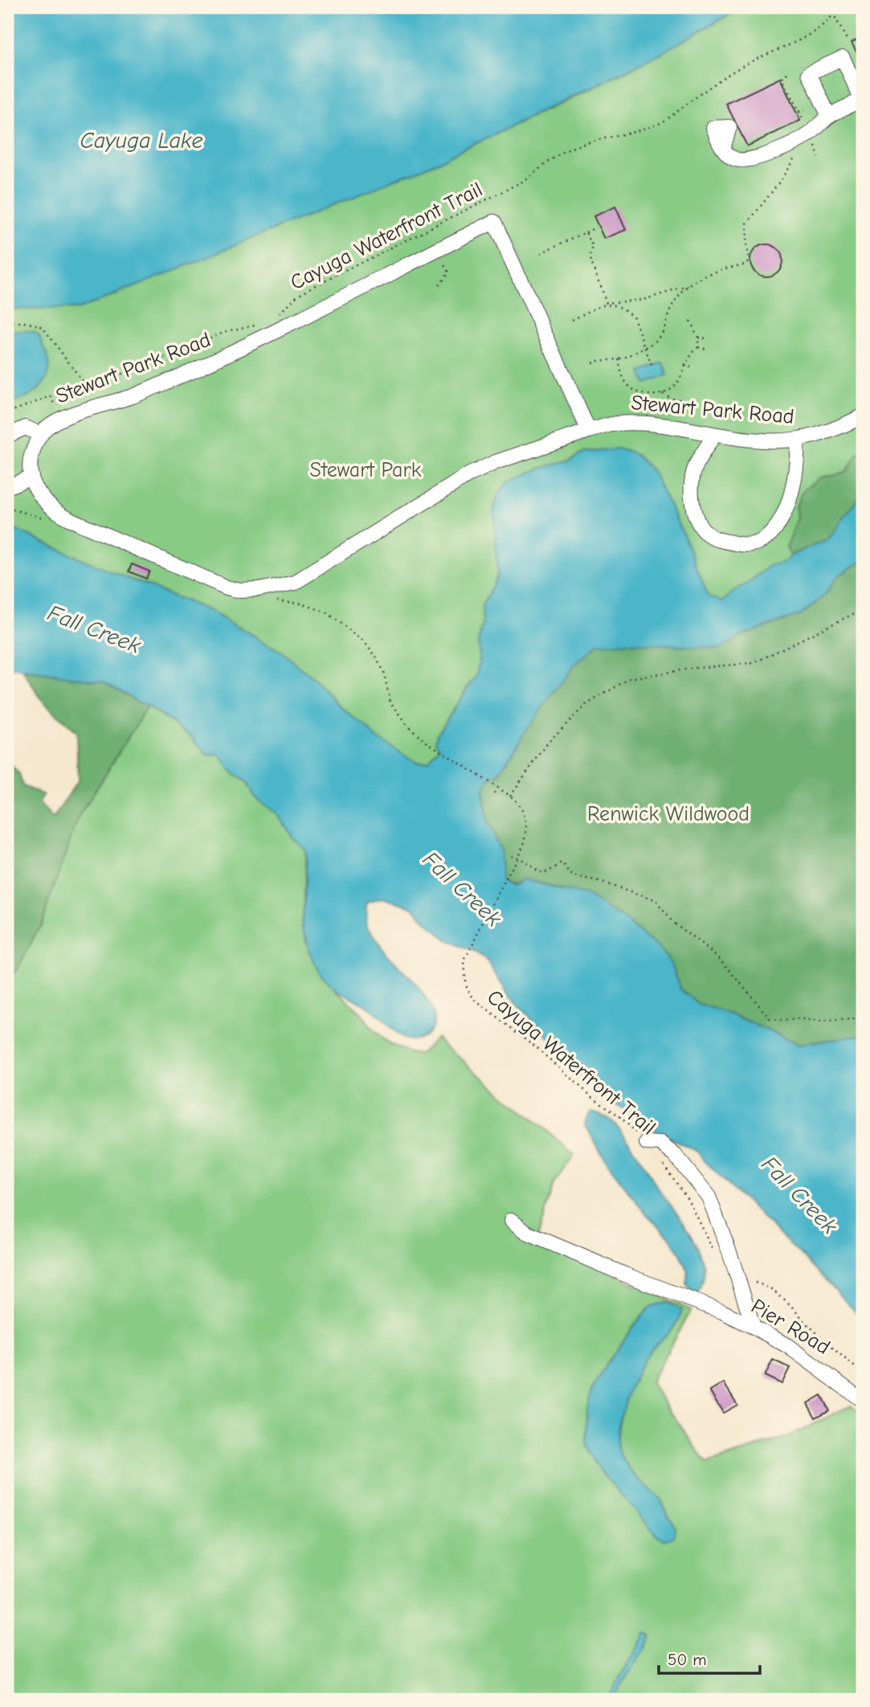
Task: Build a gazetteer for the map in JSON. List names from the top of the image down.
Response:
{
  "streets": {
    "street": ["Stewart Park Road", "Pier Road"],
    "path": ["Cayuga Waterfront Trail"]
  },
  "water": ["Cayuga Lake", "Fall Creek"],
  "parks": ["Stewart Park", "Renwick Wildwood"],
  "scale_bar": "50 m"
}
